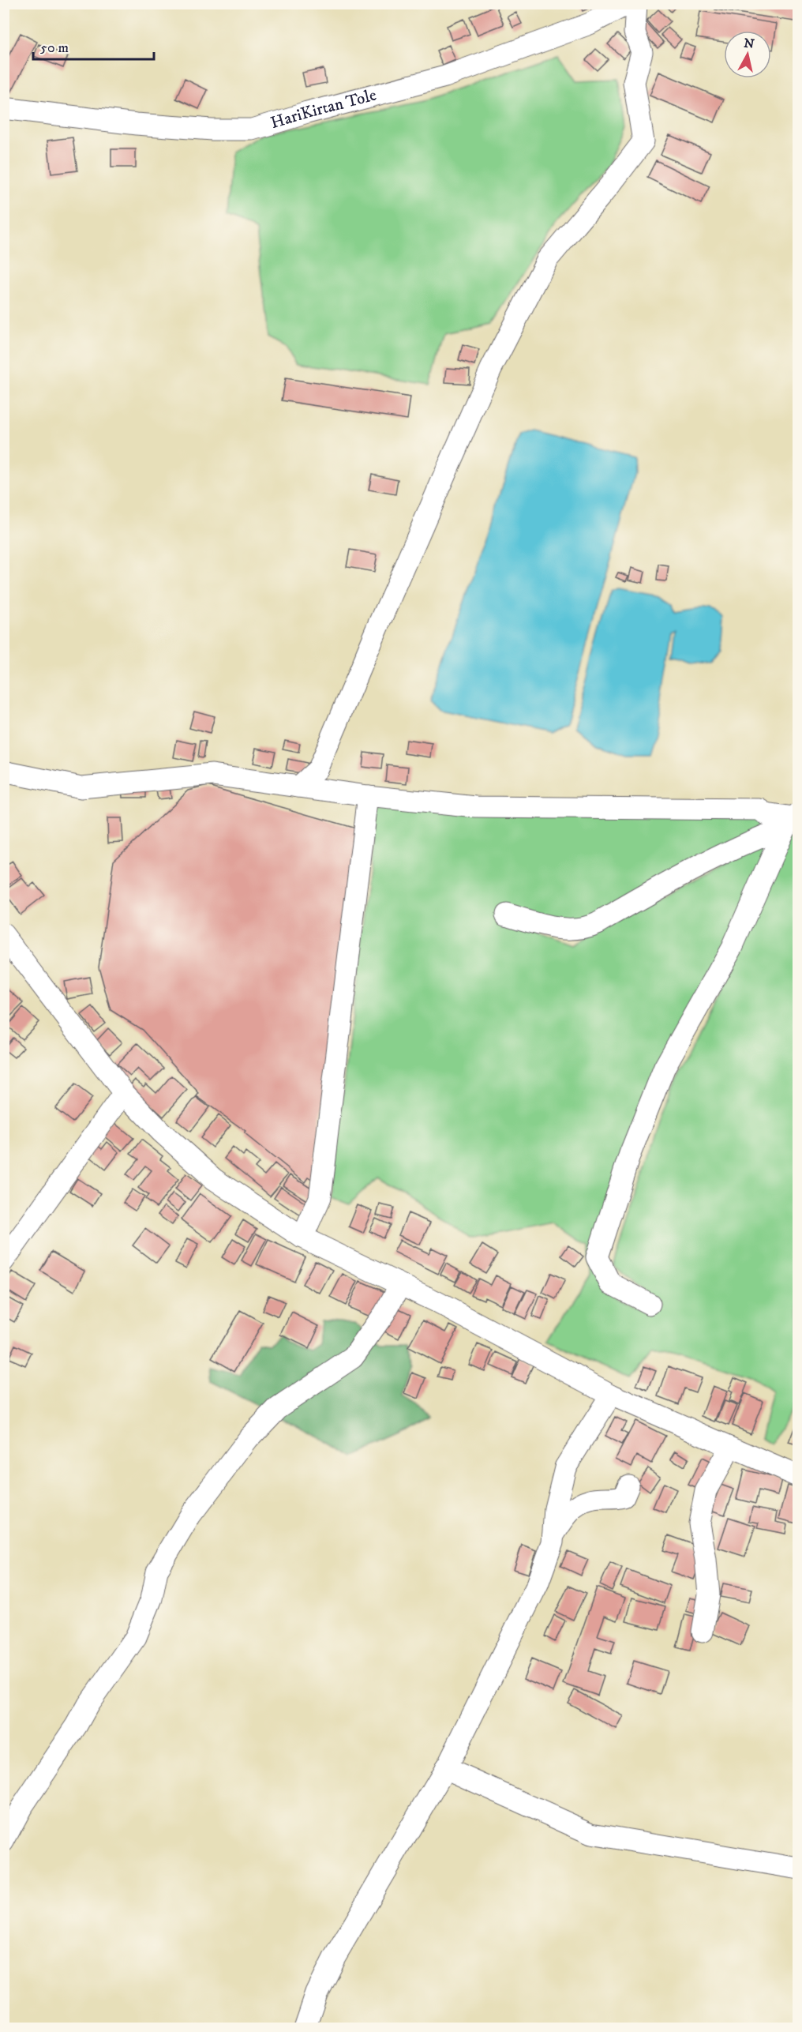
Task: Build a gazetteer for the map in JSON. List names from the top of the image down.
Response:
{
  "streets": {
    "street": ["HariKirtan Tole"]
  },
  "scale_bar": "50 m",
  "north": "top"
}
